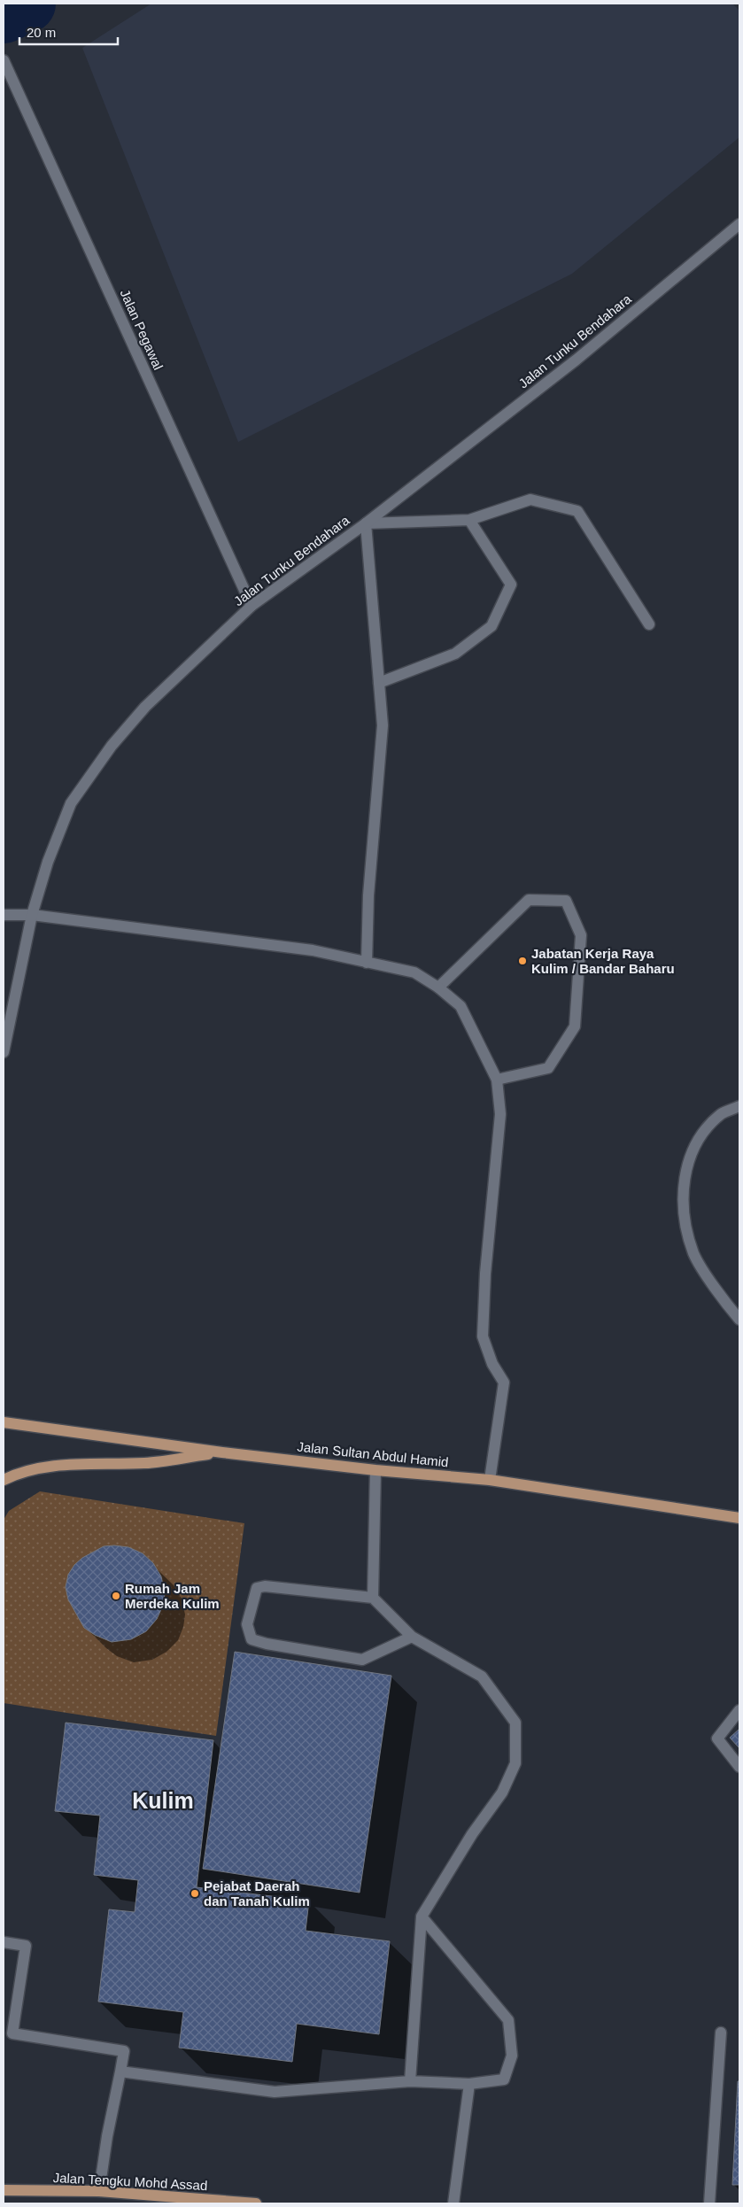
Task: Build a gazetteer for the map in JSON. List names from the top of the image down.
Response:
{
  "streets": {
    "main road": ["Jalan Sultan Abdul Hamid", "Jalan Tengku Mohd Assad"],
    "street": ["Jalan Pegawal", "Jalan Tunku Bendahara"]
  },
  "crossings": [
    ["Jalan Pegawal", "Jalan Tunku Bendahara"]
  ],
  "districts": ["Kulim"],
  "places": ["Jabatan Kerja Raya Kulim / Bandar Baharu", "Rumah Jam Merdeka Kulim", "Pejabat Daerah dan Tanah Kulim"],
  "scale_bar": "20 m"
}
